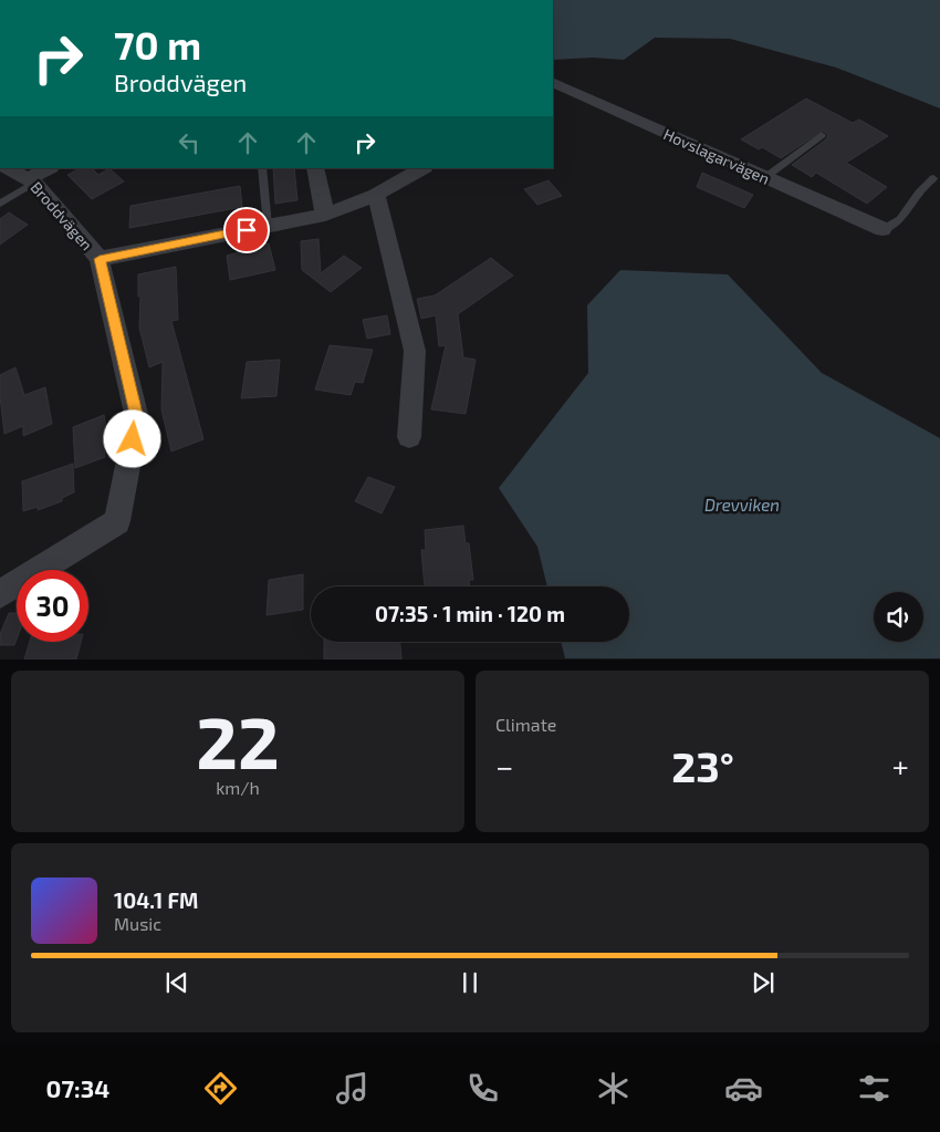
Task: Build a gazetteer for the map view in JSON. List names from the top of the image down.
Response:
{
  "streets": {
    "street": ["Hovslagarvägen", "Broddvägen"]
  },
  "water": ["Drevviken"],
  "page": {
    "turn": ["70 m", "Broddvägen"],
    "limit": "30",
    "trip": "07:35 · 1 min · 120 m",
    "tile": [
      ["22", "km/h"],
      "Climate"
    ],
    "heat": ["−", "23°", "+"],
    "song": ["104.1 FM", "Music"],
    "tabs": "07:34"
  }
}
